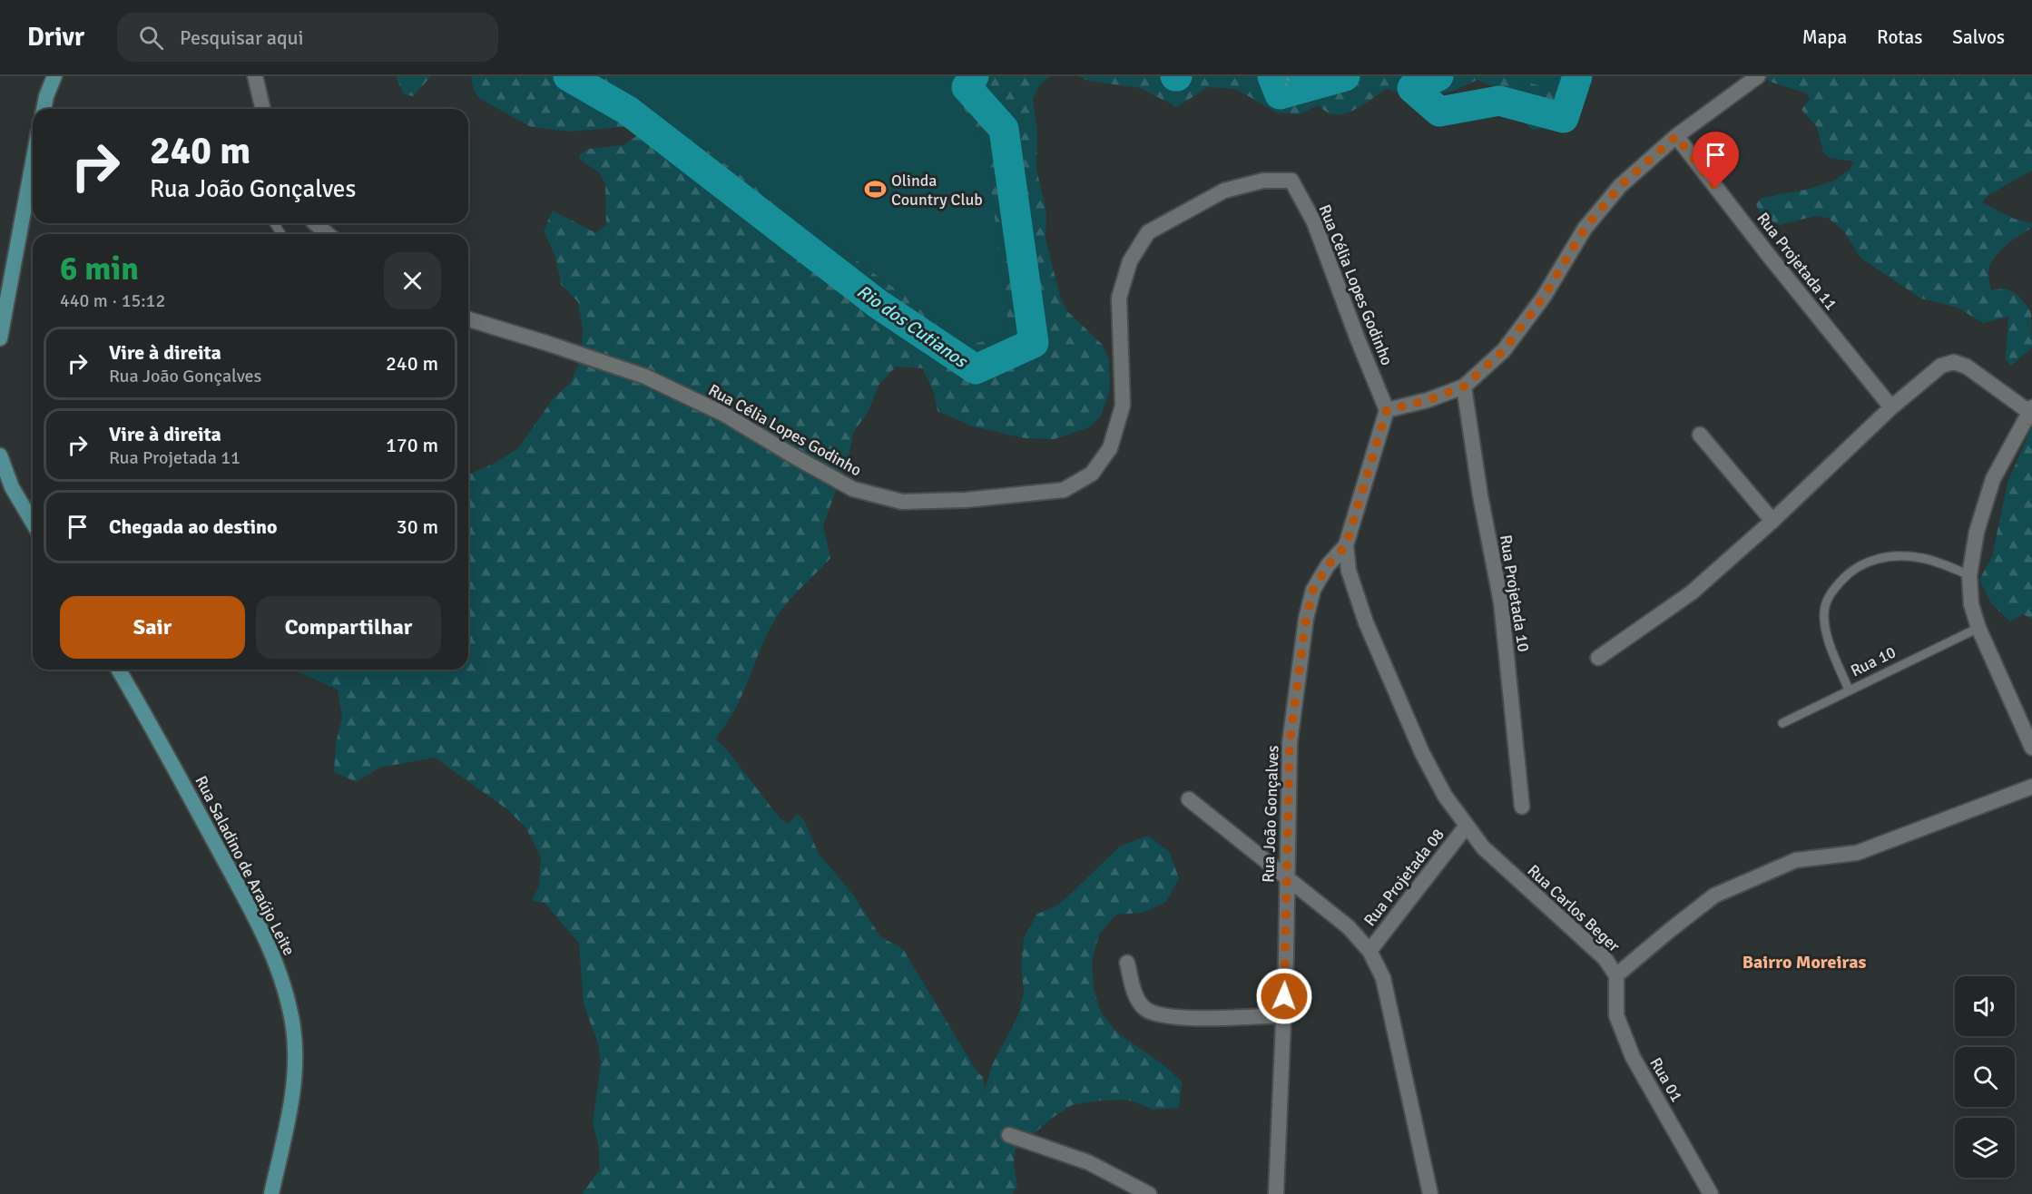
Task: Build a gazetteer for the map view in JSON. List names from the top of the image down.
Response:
{
  "streets": {
    "main road": ["Rua Saladino de Araújo Leite"],
    "street": [
      "Rua Projetada 11",
      "Rua Célia Lopes Godinho",
      "Rua Projetada 10",
      "Rua João Gonçalves",
      "Rua Projetada 08",
      "Rua Carlos Beger",
      "Rua 01"
    ],
    "lane": ["Rua 10"]
  },
  "crossings": [
    ["Rua Célia Lopes Godinho", "Rua João Gonçalves"],
    ["Rua João Gonçalves", "Rua Carlos Beger"],
    ["Rua Projetada 08", "Rua Carlos Beger"],
    ["Rua Carlos Beger", "Rua 01"]
  ],
  "districts": ["Bairro Moreiras"],
  "water": ["Rio dos Cutianos"],
  "places": {
    "sports": ["Olinda Country Club"]
  },
  "page": {
    "header": "Drivr",
    "search": "Pesquisar aqui",
    "nav": ["Mapa", "Rotas", "Salvos"],
    "turn": ["240 m", "Rua João Gonçalves"],
    "heading": ["6 min", "440 m · 15:12"],
    "list": [
      {
        "name": "Vire à direita",
        "note": "Rua João Gonçalves",
        "value": "240 m"
      },
      {
        "name": "Vire à direita",
        "note": "Rua Projetada 11",
        "value": "170 m"
      },
      {
        "name": "Chegada ao destino",
        "value": "30 m"
      }
    ],
    "buttons": ["Sair", "Compartilhar"]
  }
}
